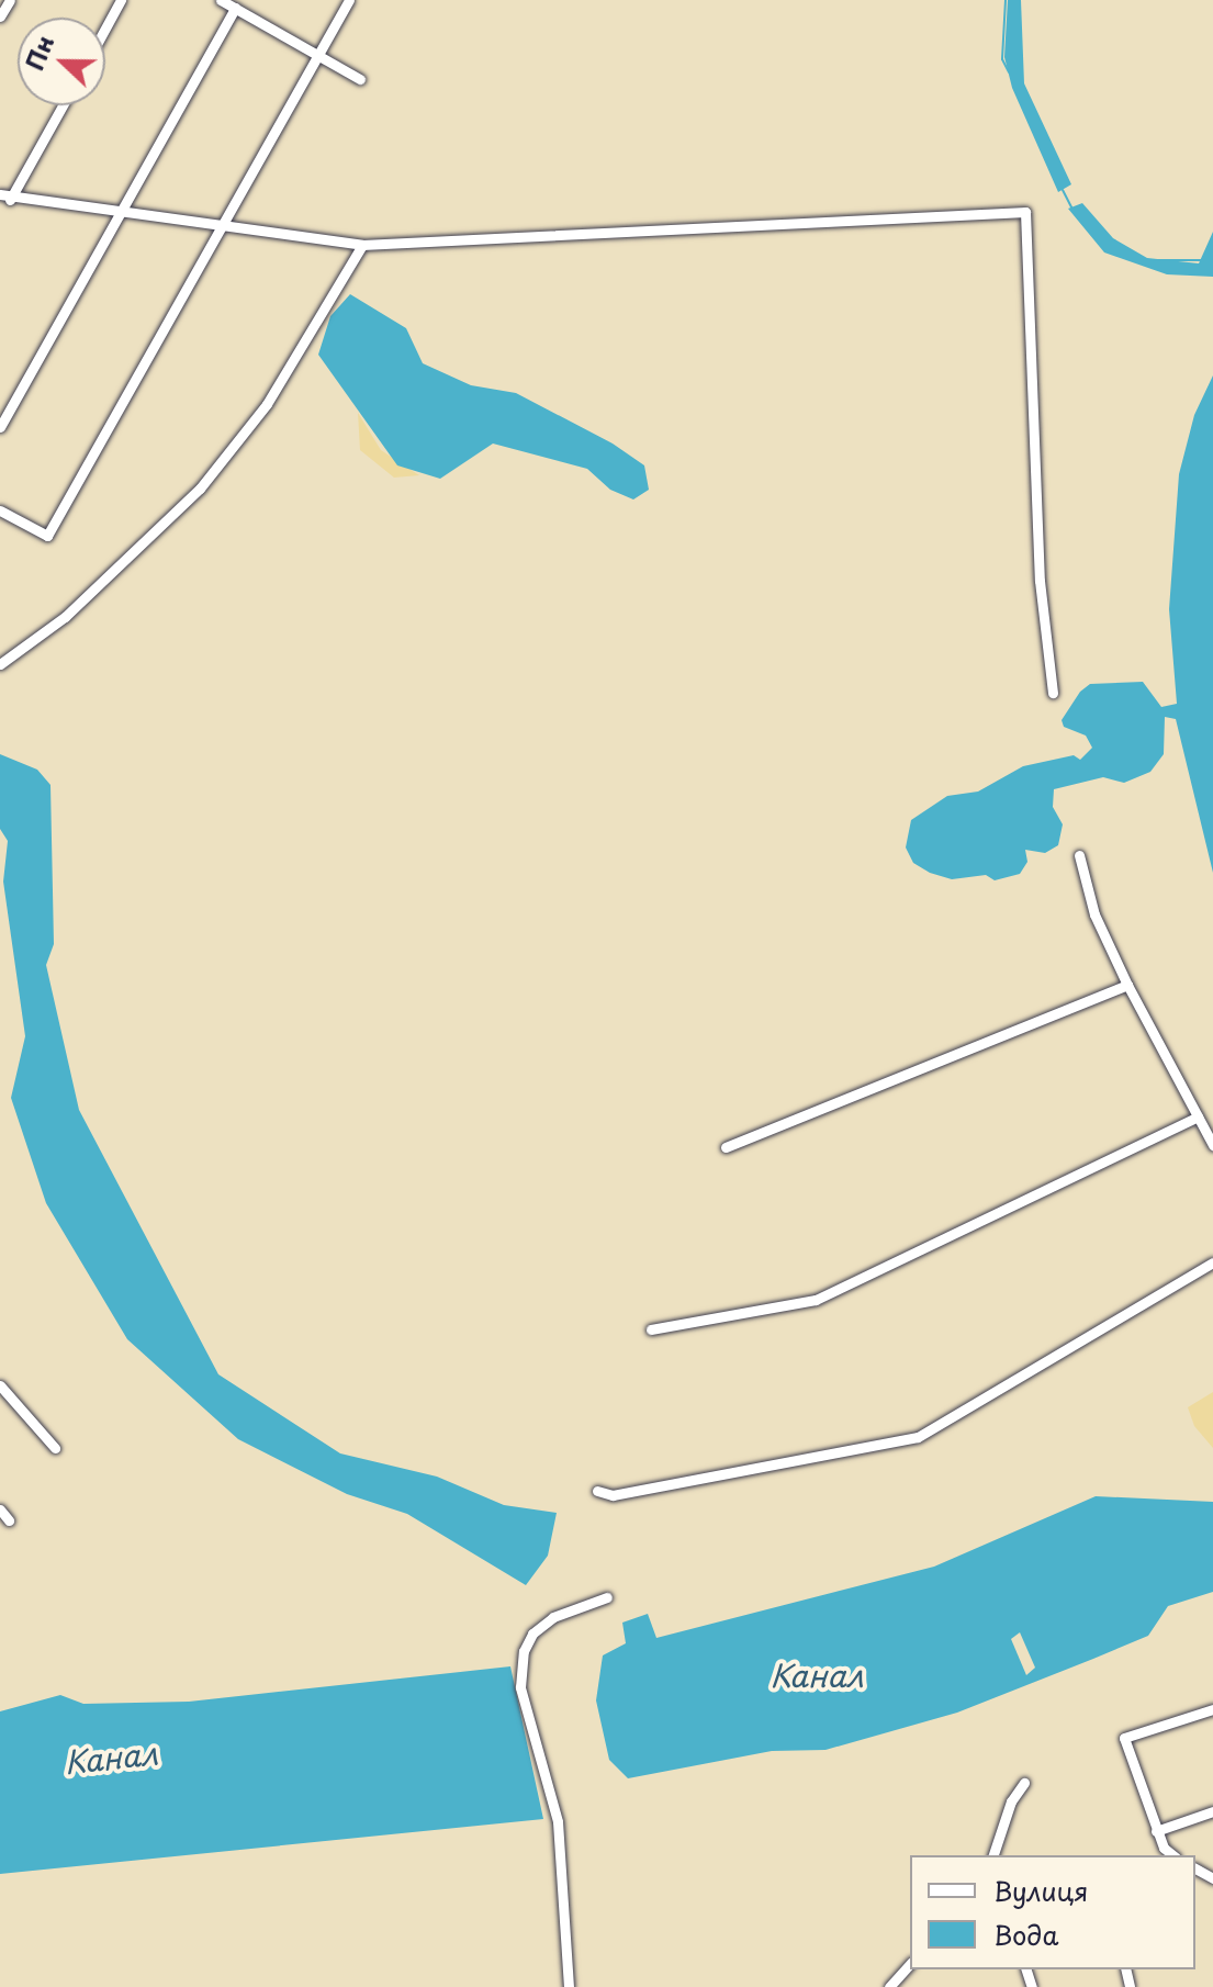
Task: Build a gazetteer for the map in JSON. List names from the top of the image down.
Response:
{
  "water": ["Канал"],
  "legend": ["Вулиця", "Вода"],
  "north": "left"
}
